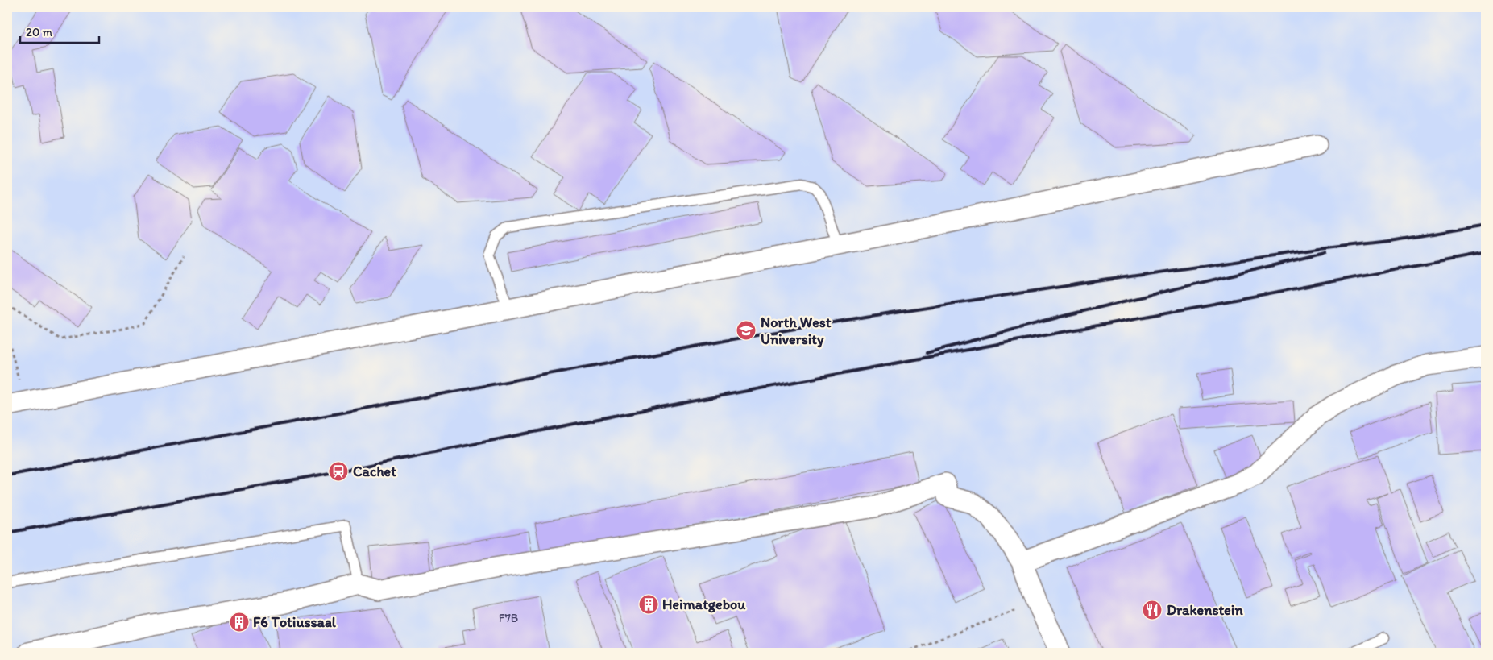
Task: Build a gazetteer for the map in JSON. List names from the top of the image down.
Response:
{
  "places": {
    "school or university": ["North West University"],
    "station": ["Cachet"],
    "building": ["Heimatgebou", "F6 Totiussaal"],
    "restaurant": ["Drakenstein"]
  },
  "house_numbers": ["F7B"],
  "scale_bar": "20 m"
}
